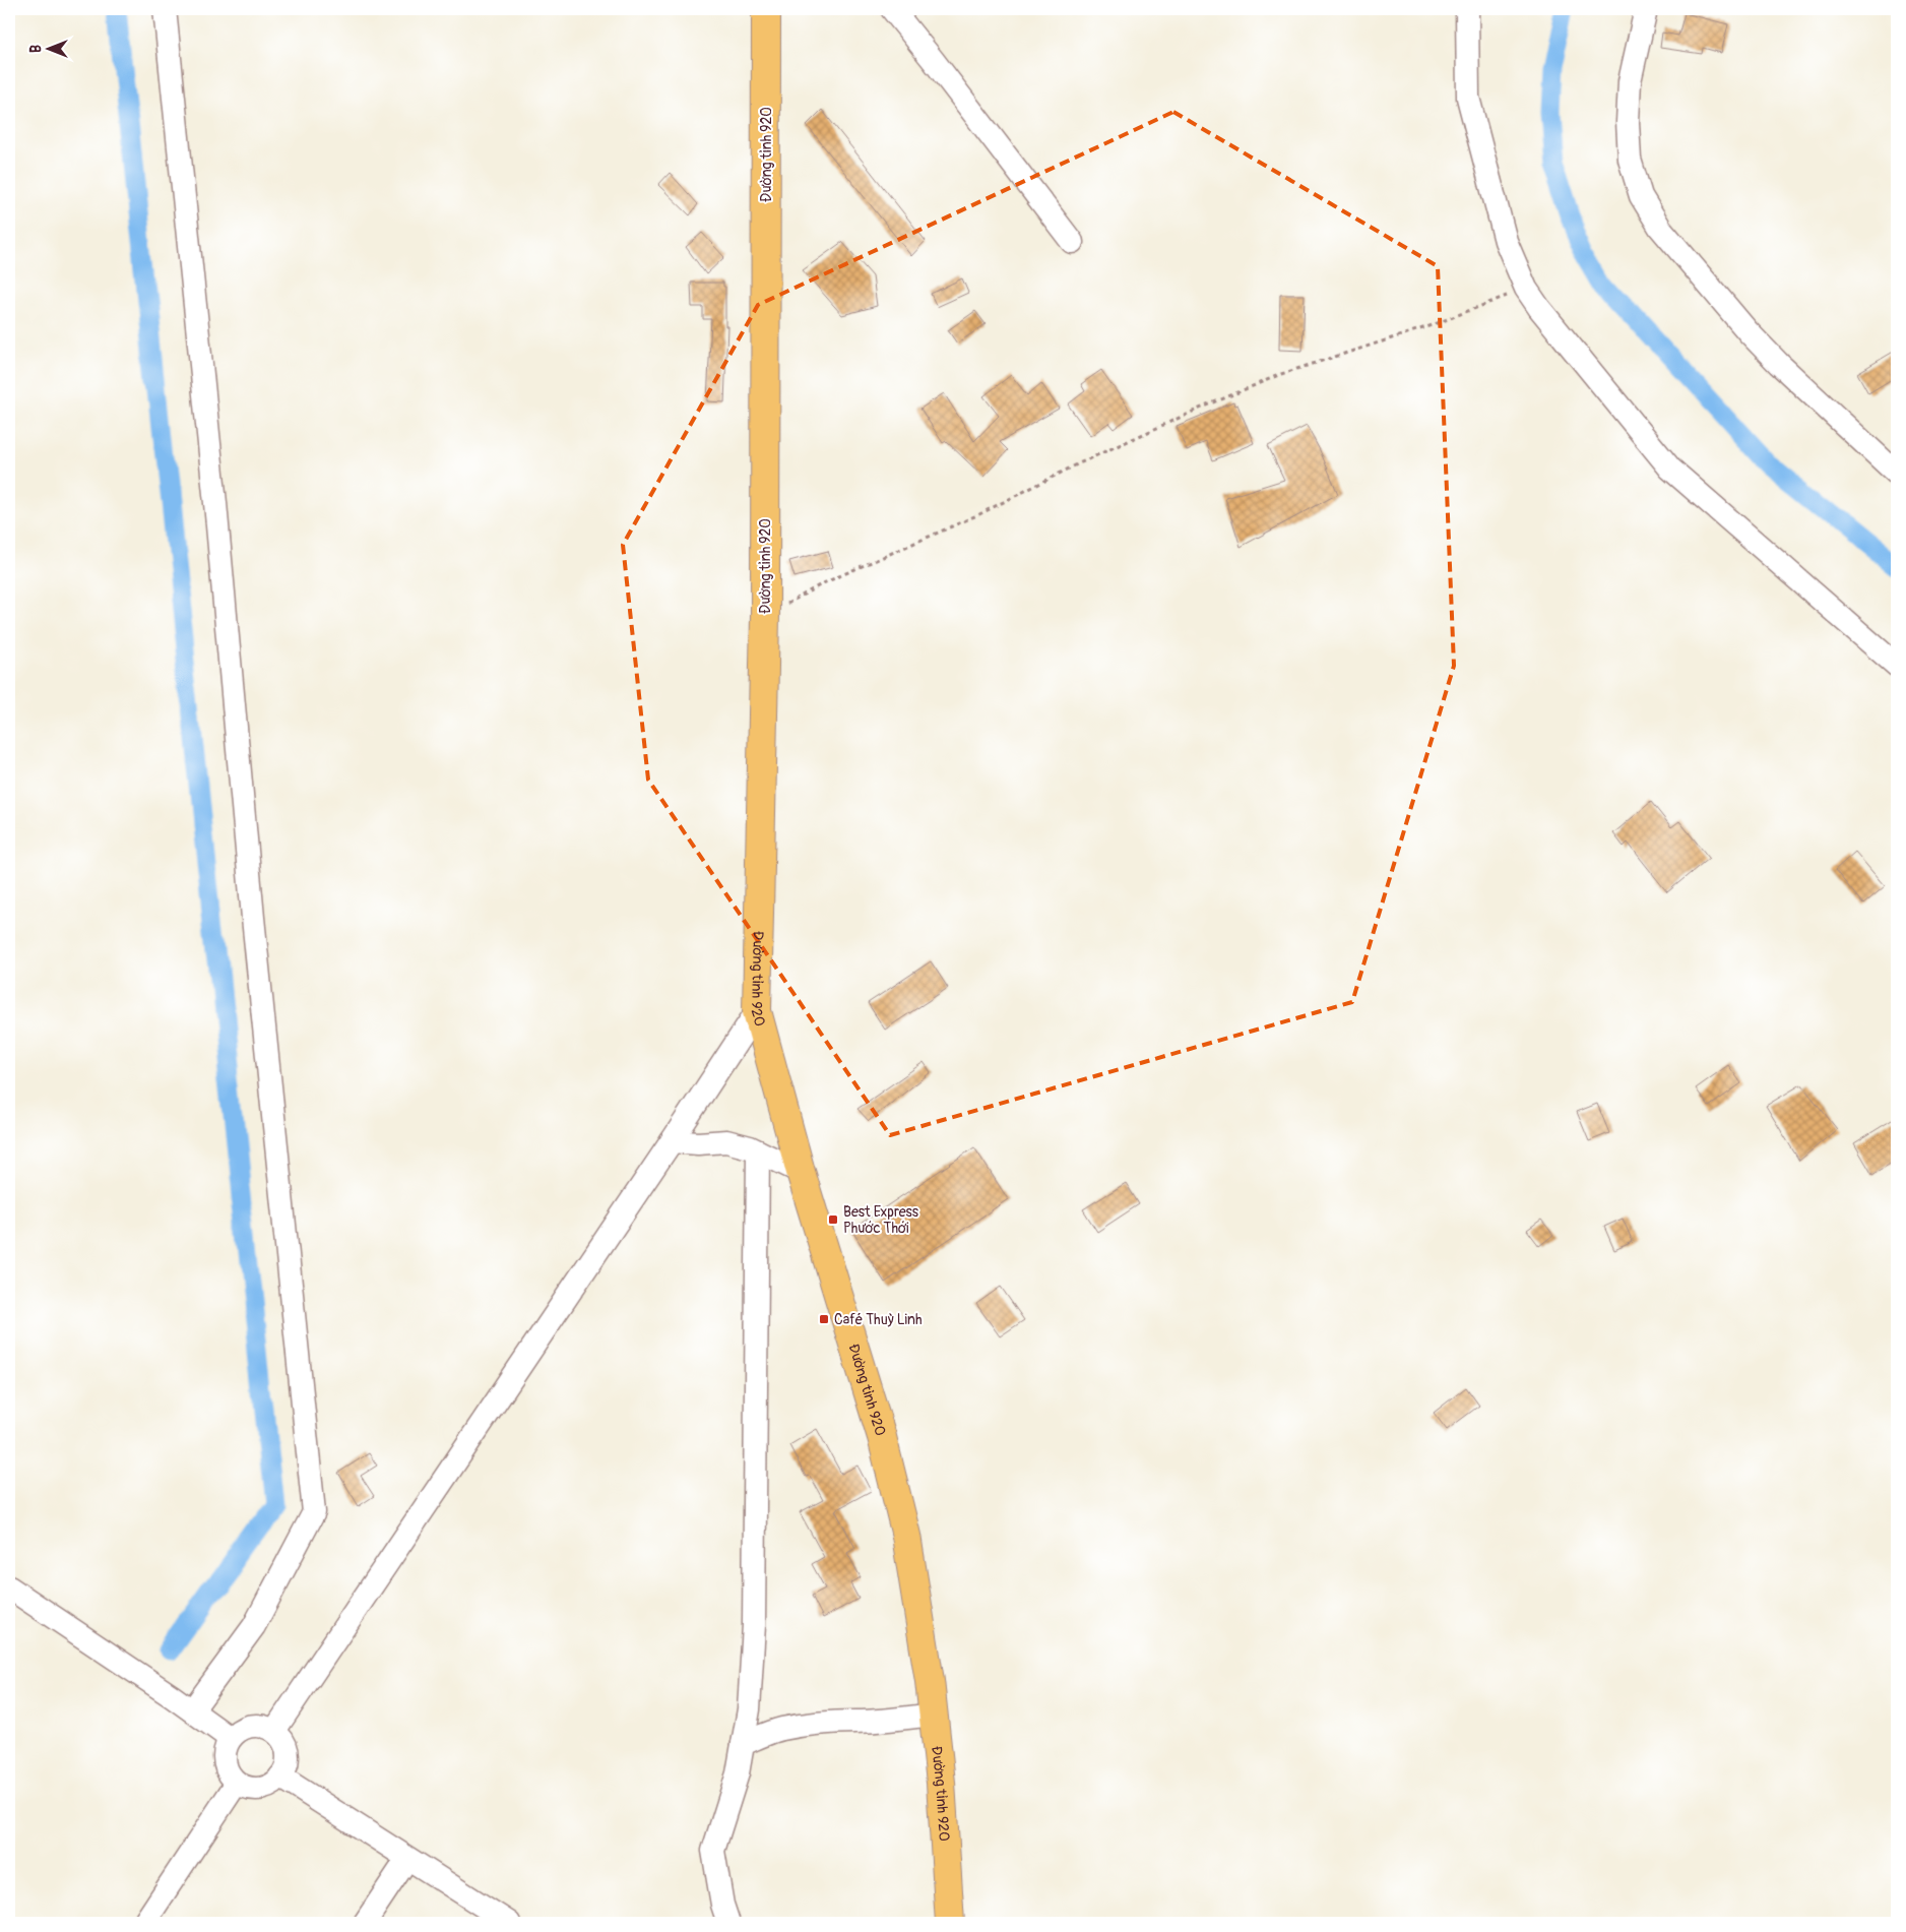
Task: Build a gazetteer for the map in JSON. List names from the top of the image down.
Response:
{
  "streets": {
    "main road": ["Đường tỉnh 920"]
  },
  "places": {
    "transit": ["Best Express Phước Thới", "Café Thuỳ Linh"]
  },
  "north": "left"
}
